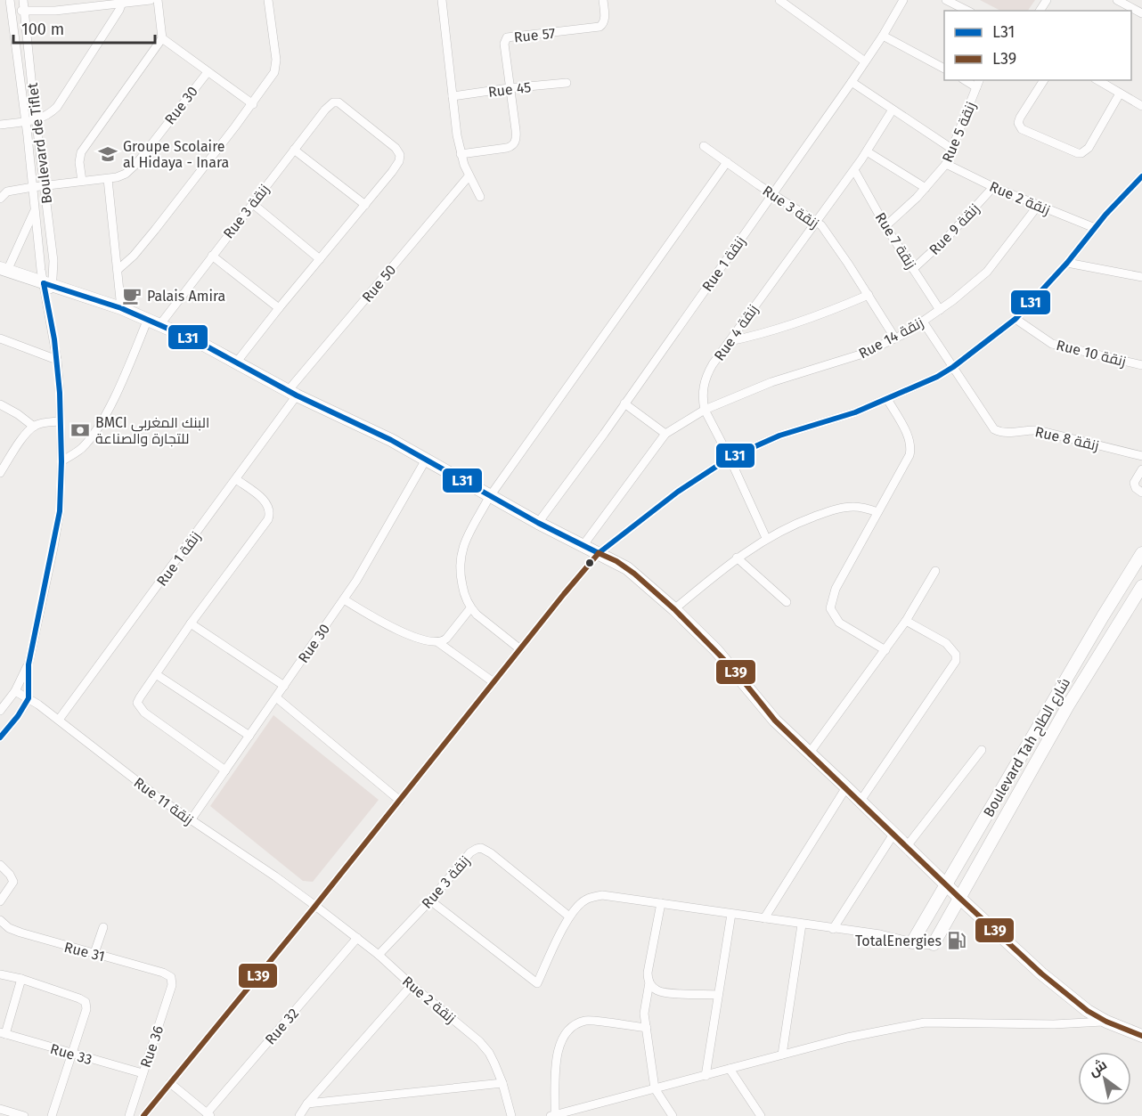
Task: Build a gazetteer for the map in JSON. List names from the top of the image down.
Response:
{
  "streets": {
    "street": [
      "Rue 57",
      "Rue 45",
      "Rue 30",
      "Rue 5 زنقة",
      "Boulevard de Tiflet",
      "Rue 2 زنقة",
      "Rue 3 زنقة",
      "Rue 9 زنقة",
      "Rue 7 زنقة",
      "Rue 1 زنقة",
      "Rue 50",
      "Rue 4 زنقة",
      "Rue 14 زنقة",
      "Rue 10 زنقة",
      "Rue 8 زنقة",
      "Boulevard Tah شارع الطاح",
      "Rue 11 زنقة",
      "Rue 31",
      "Rue 32",
      "Rue 36",
      "Rue 33"
    ]
  },
  "crossings": [
    ["Rue 57", "Rue 45"],
    ["Rue 30", "Rue 11 زنقة"],
    ["Rue 5 زنقة", "Rue 2 زنقة"],
    ["Rue 5 زنقة", "Rue 7 زنقة"],
    ["Rue 2 زنقة", "Rue 3 زنقة"],
    ["Rue 2 زنقة", "Rue 9 زنقة"],
    ["Rue 2 زنقة", "Rue 14 زنقة"],
    ["Rue 2 زنقة", "Rue 11 زنقة"],
    ["Rue 2 زنقة", "Rue 32"],
    ["Rue 3 زنقة", "Rue 1 زنقة"],
    ["Rue 3 زنقة", "Rue 4 زنقة"],
    ["Rue 3 زنقة", "Rue 14 زنقة"],
    ["Rue 9 زنقة", "Rue 7 زنقة"],
    ["Rue 7 زنقة", "Rue 4 زنقة"],
    ["Rue 7 زنقة", "Rue 14 زنقة"],
    ["Rue 1 زنقة", "Rue 50"],
    ["Rue 1 زنقة", "Rue 11 زنقة"],
    ["Rue 4 زنقة", "Rue 14 زنقة"],
    ["Rue 14 زنقة", "Rue 8 زنقة"],
    ["Rue 31", "Rue 36"],
    ["Rue 36", "Rue 33"]
  ],
  "places": {
    "school or university": ["Groupe Scolaire al Hidaya - Inara"],
    "cafe": ["Palais Amira"],
    "bank": ["BMCI البنك المغربي للتجارة والصناعة"],
    "fuel station": ["TotalEnergies"]
  },
  "lines": ["transit line L31", "transit line L39"],
  "legend": ["L31", "L39"],
  "scale_bar": "100 m",
  "north": "top left"
}
